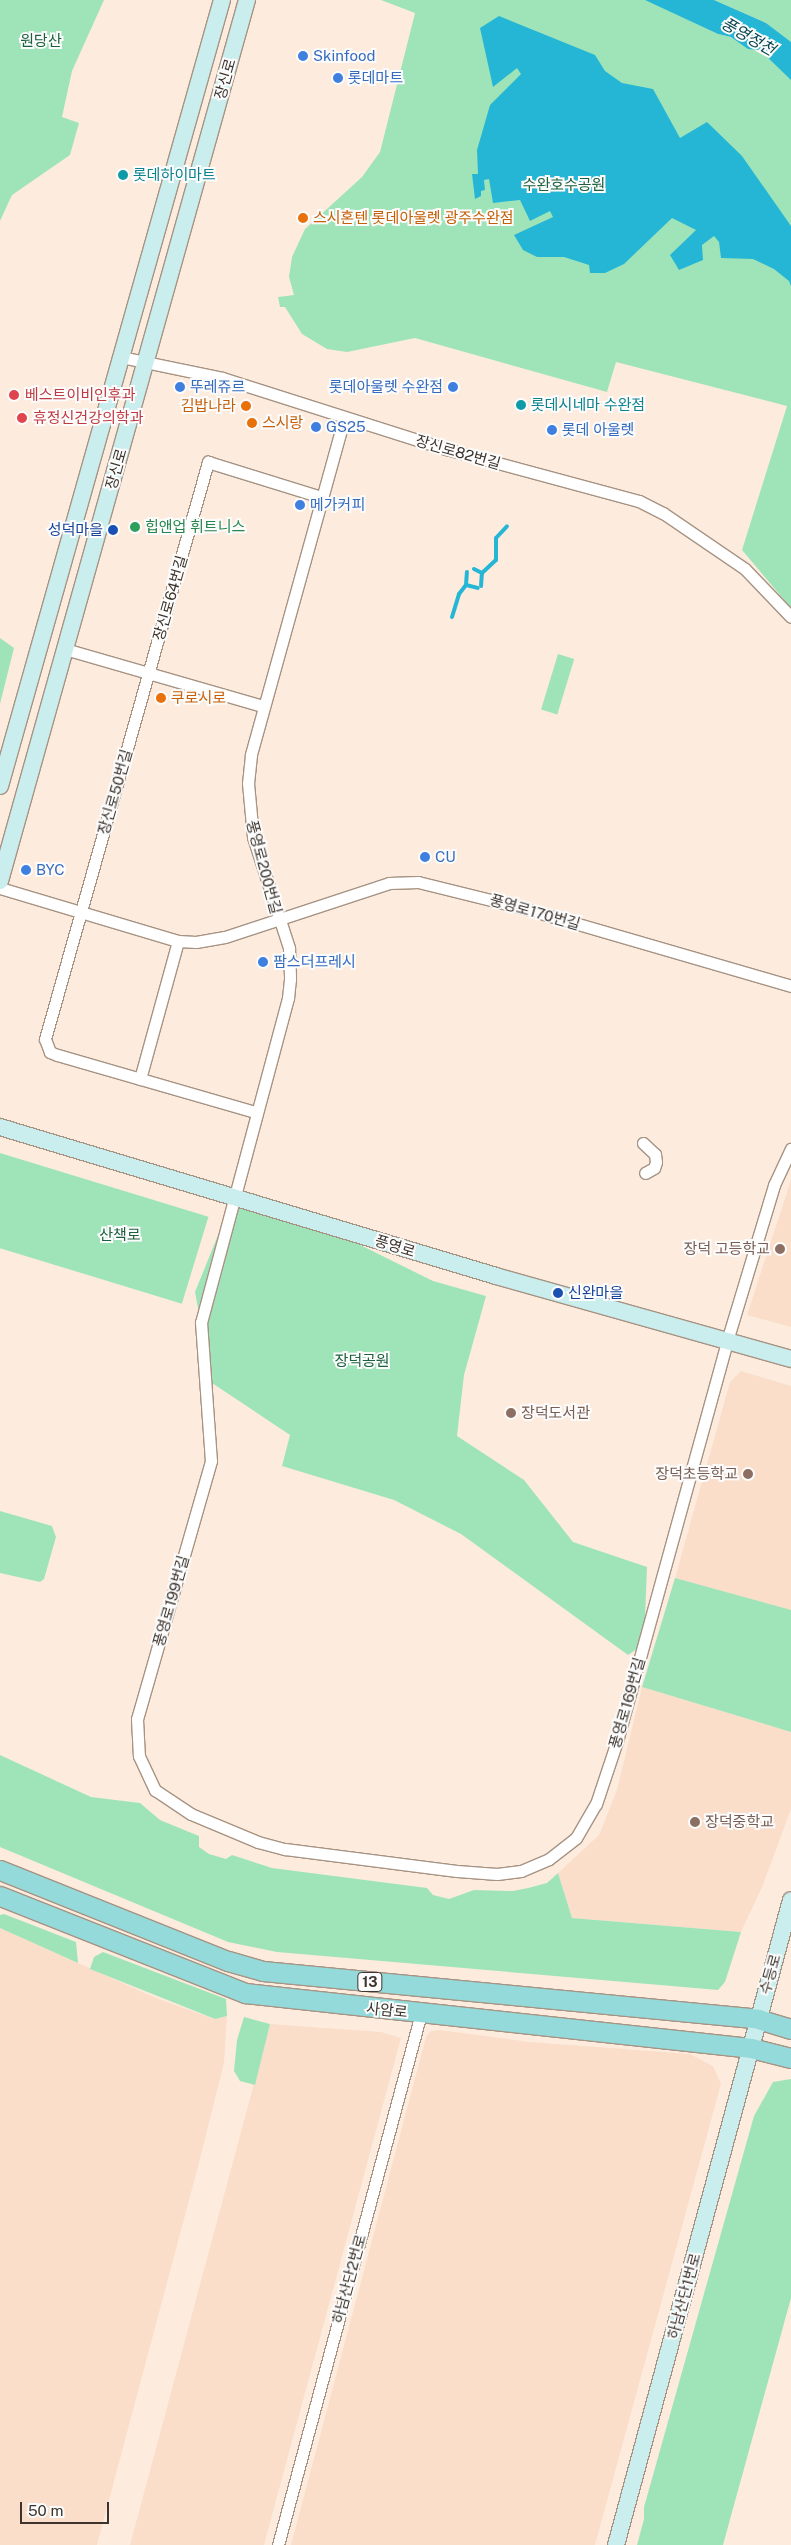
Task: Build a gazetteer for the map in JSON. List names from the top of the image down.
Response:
{
  "streets": {
    "main road": [
      "장신로",
      "풍영로",
      "수등로",
      "13",
      "사암로",
      "하남산단1번로"
    ],
    "street": [
      "장신로82번길",
      "장신로64번길",
      "장신로50번길",
      "풍영로200번길",
      "풍영로170번길",
      "풍영로199번길",
      "풍영로169번길",
      "하남산단2번로"
    ]
  },
  "crossings": [
    ["장신로", "장신로82번길"],
    ["장신로82번길", "풍영로200번길"],
    ["장신로64번길", "장신로50번길"],
    ["장신로64번길", "풍영로200번길"],
    ["풍영로200번길", "풍영로170번길"],
    ["풍영로200번길", "풍영로"],
    ["풍영로200번길", "풍영로199번길"],
    ["풍영로", "풍영로199번길"],
    ["풍영로", "풍영로169번길"],
    ["풍영로199번길", "풍영로169번길"],
    ["수등로", "사암로"],
    ["수등로", "하남산단1번로"],
    ["사암로", "하남산단2번로"],
    ["사암로", "하남산단1번로"]
  ],
  "water": ["풍영정천"],
  "parks": [
    "원당산",
    "수완호수공원",
    "산책로",
    "장덕공원"
  ],
  "places": [
    "Skinfood",
    "롯데마트",
    "롯데하이마트",
    "스시혼텐 롯데아울렛 광주수완점",
    "뚜레쥬르",
    "롯데아울렛 수완점",
    "베스트이비인후과",
    "롯데시네마 수완점",
    "김밥나라",
    "휴정신건강의학과",
    "스시랑",
    "GS25",
    "롯데 아울렛",
    "메가커피",
    "힙앤업 휘트니스",
    "성덕마을",
    "쿠로시로",
    "CU",
    "BYC",
    "팜스더프레시",
    "장덕 고등학교",
    "신완마을",
    "장덕도서관",
    "장덕초등학교",
    "장덕중학교"
  ],
  "scale_bar": "50 m"
}
